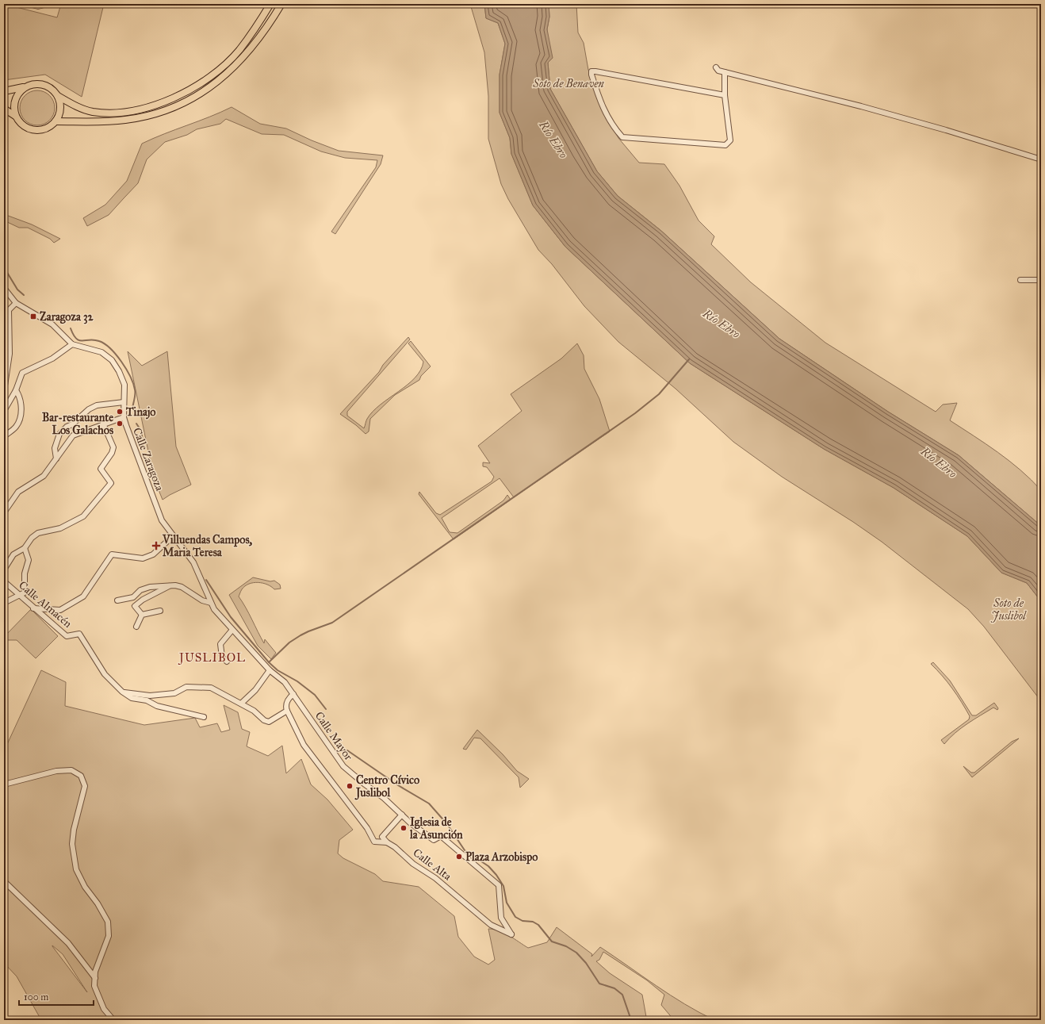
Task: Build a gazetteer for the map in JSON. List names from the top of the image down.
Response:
{
  "streets": {
    "street": [
      "Calle Zaragoza",
      "Calle Almacén",
      "Calle Mayor",
      "Calle Alta"
    ]
  },
  "crossings": [
    ["Calle Zaragoza", "Calle Mayor"],
    ["Calle Mayor", "Calle Alta"]
  ],
  "districts": ["JUSLIBOL"],
  "water": ["Río Ebro"],
  "parks": ["Soto de Benaven", "Soto de Juslibol"],
  "places": {
    "transit": ["Zaragoza 32"],
    "other": [
      "Tinajo",
      "Bar-restaurante Los Galachos",
      "Centro Cívico Juslibol",
      "Iglesia de la Asunción",
      "Plaza Arzobispo"
    ],
    "health": ["Villuendas Campos, Maria Teresa"]
  },
  "scale_bar": "100 m"
}
